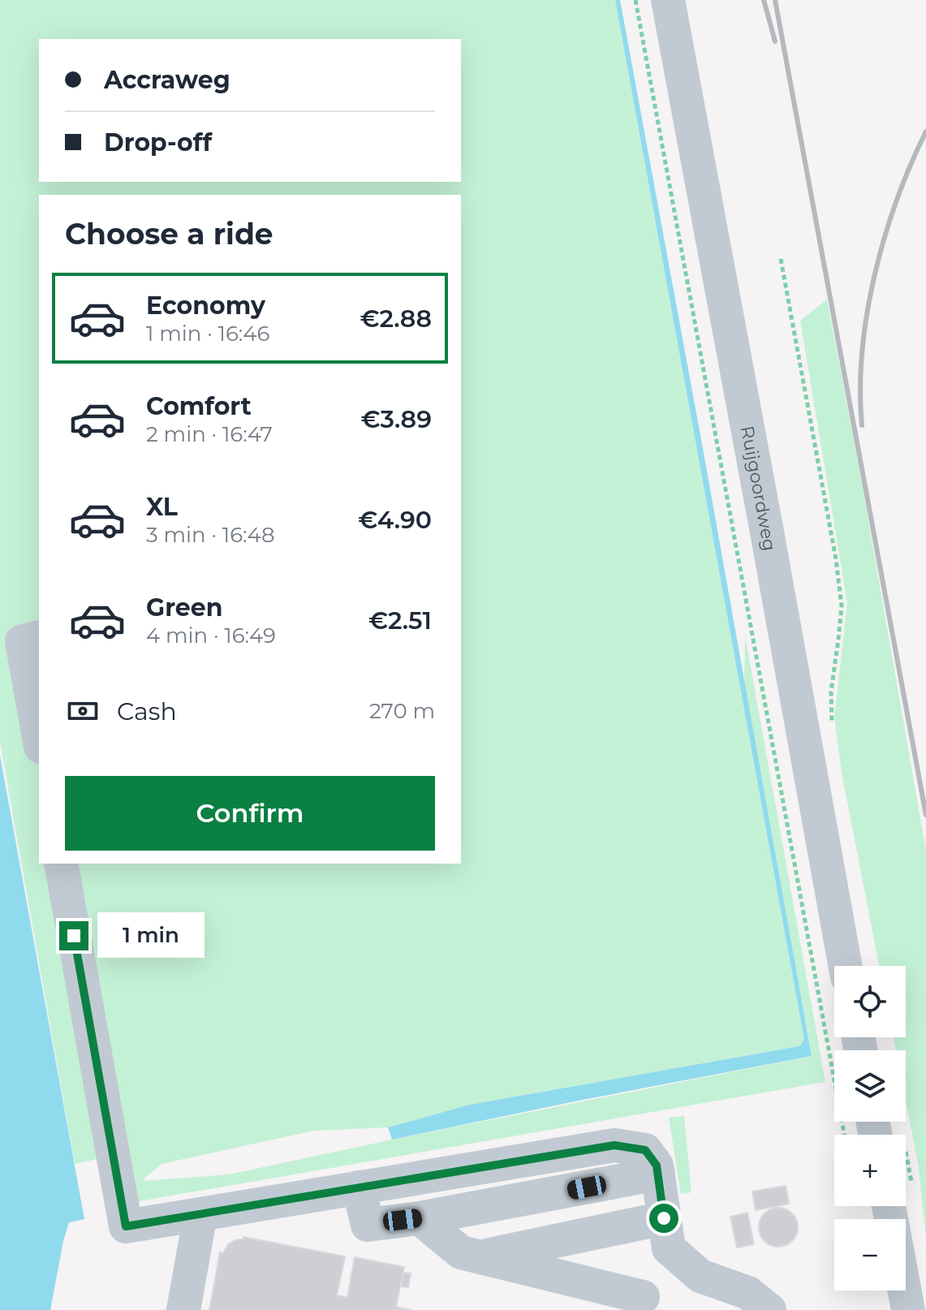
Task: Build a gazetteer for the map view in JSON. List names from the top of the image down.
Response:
{
  "streets": {
    "street": ["Ruijgoordweg"]
  },
  "page": {
    "banner": ["Accraweg", "Drop-off"],
    "heading": "Choose a ride",
    "list": [
      {
        "name": "Economy",
        "note": "1 min · 16:46",
        "value": "€2.88"
      },
      {
        "name": "Comfort",
        "note": "2 min · 16:47",
        "value": "€3.89"
      },
      {
        "name": "XL",
        "note": "3 min · 16:48",
        "value": "€4.90"
      },
      {
        "name": "Green",
        "note": "4 min · 16:49",
        "value": "€2.51"
      }
    ],
    "pay": ["Cash", "270 m"],
    "buttons": "Confirm",
    "bubble": "1 min",
    "map_buttons": ["+", "−"]
  }
}
